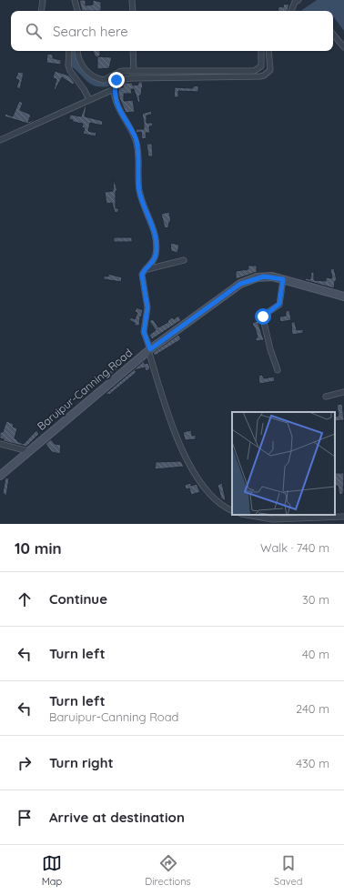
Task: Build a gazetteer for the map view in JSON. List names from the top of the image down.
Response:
{
  "streets": {
    "main road": ["Baruipur-Canning Road"]
  },
  "page": {
    "search": "Search here",
    "heading": ["10 min", "Walk · 740 m"],
    "list": [
      ["Continue", "30 m"],
      ["Turn left", "40 m"],
      ["Turn left", "Baruipur-Canning Road", "240 m"],
      ["Turn right", "430 m"],
      "Arrive at destination"
    ],
    "nav": ["Map", "Directions", "Saved"]
  }
}
